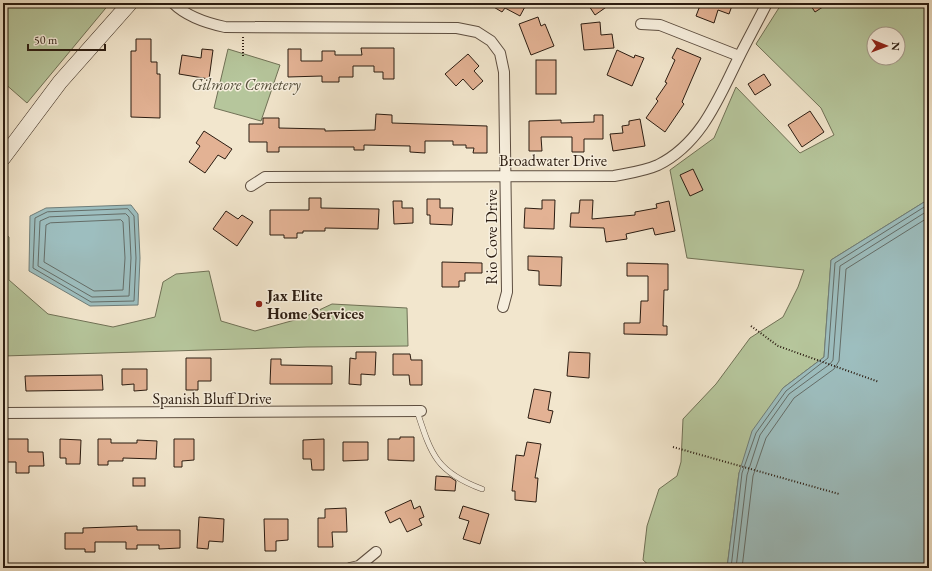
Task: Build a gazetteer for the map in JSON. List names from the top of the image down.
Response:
{
  "streets": {
    "street": ["Broadwater Drive", "Rio Cove Drive", "Spanish Bluff Drive"]
  },
  "crossings": [
    ["Broadwater Drive", "Rio Cove Drive"]
  ],
  "parks": ["Gilmore Cemetery"],
  "places": ["Jax Elite Home Services"],
  "scale_bar": "50 m",
  "north": "right"
}
